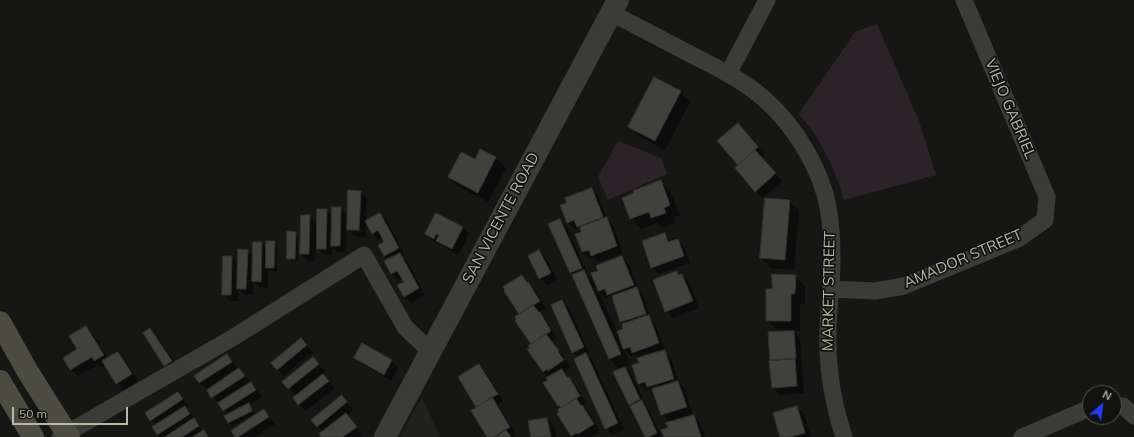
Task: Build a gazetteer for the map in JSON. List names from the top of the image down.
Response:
{
  "streets": {
    "street": [
      "VIEJO GABRIEL",
      "SAN VICENTE ROAD",
      "AMADOR STREET",
      "MARKET STREET"
    ]
  },
  "crossings": [
    ["VIEJO GABRIEL", "AMADOR STREET"],
    ["SAN VICENTE ROAD", "MARKET STREET"],
    ["AMADOR STREET", "MARKET STREET"]
  ],
  "scale_bar": "50 m",
  "north": "top right"
}
